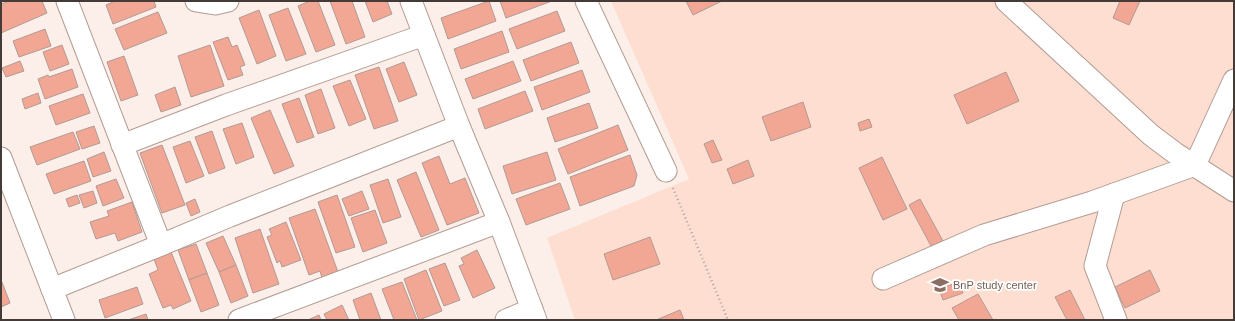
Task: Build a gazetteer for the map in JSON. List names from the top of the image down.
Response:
{
  "places": {
    "school or university": ["BnP study center"]
  }
}
